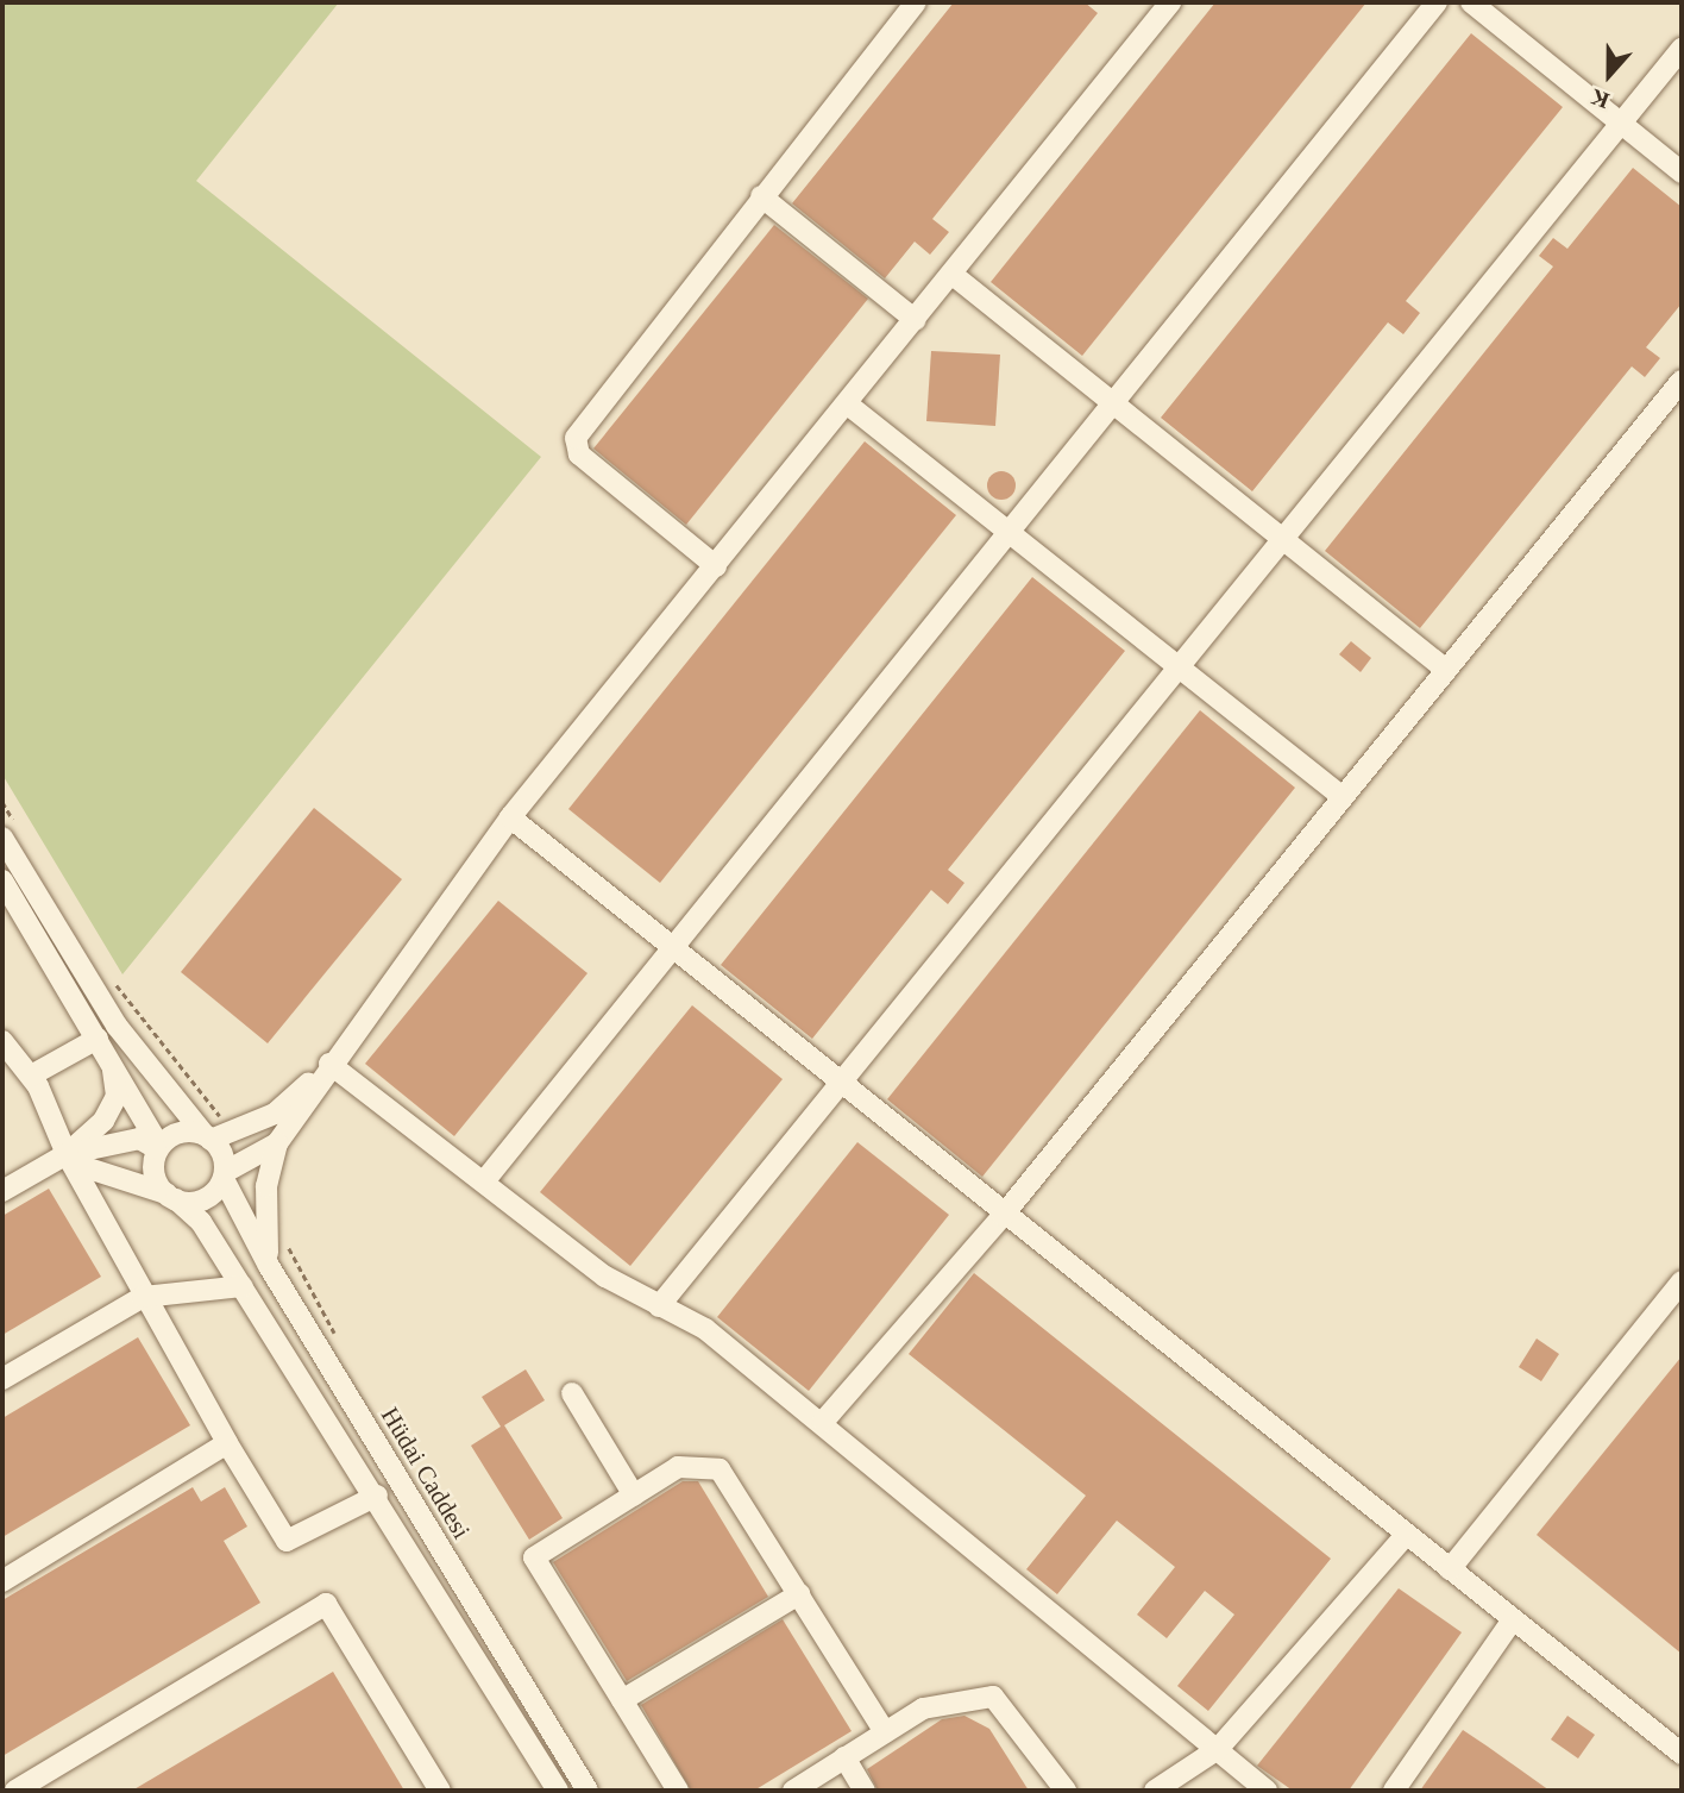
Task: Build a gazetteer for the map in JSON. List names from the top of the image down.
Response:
{
  "streets": {
    "street": ["Hüdai Caddesi"]
  },
  "north": "bottom"
}
